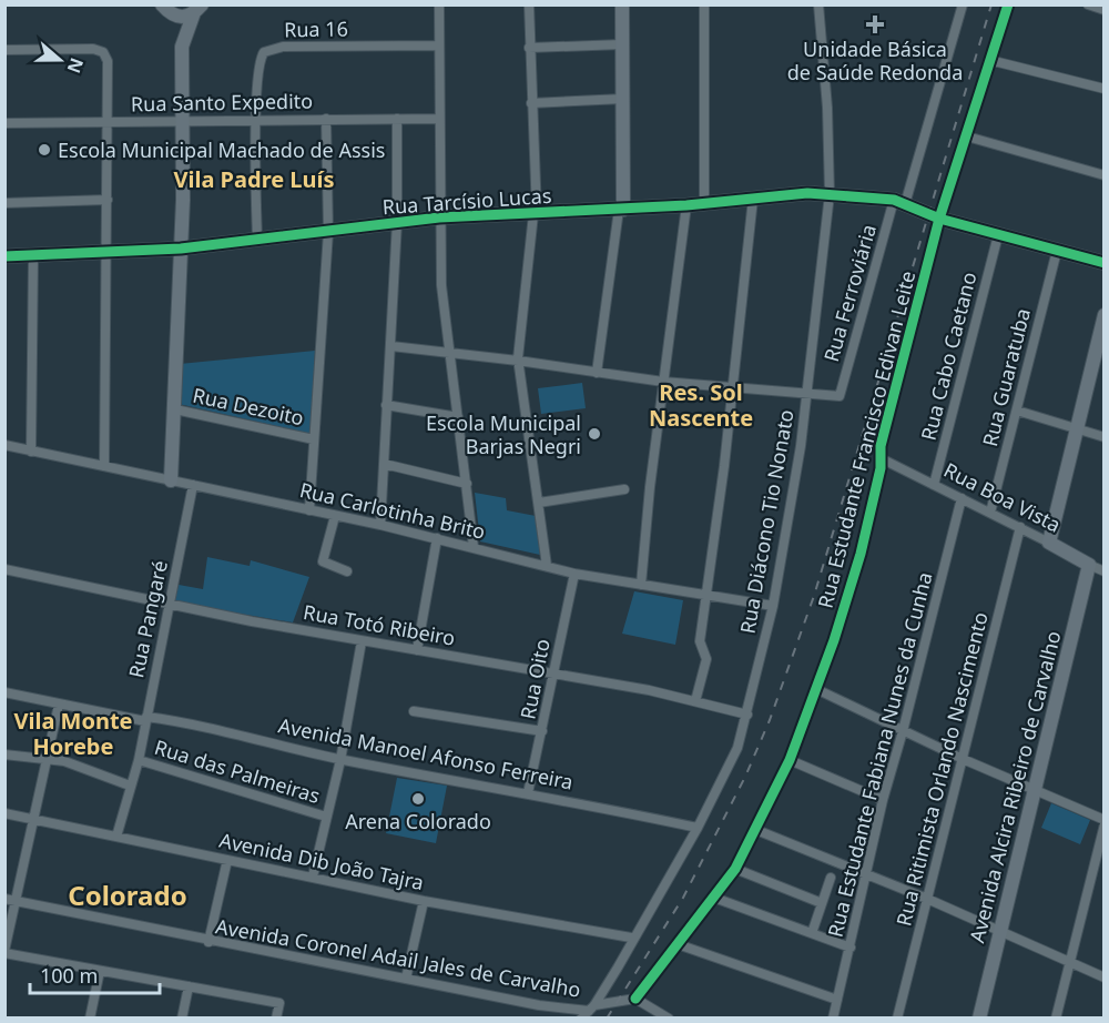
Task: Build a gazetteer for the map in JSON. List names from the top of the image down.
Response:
{
  "streets": {
    "street": [
      "Rua 16",
      "Rua Santo Expedito",
      "Rua Tarcísio Lucas",
      "Rua Ferroviária",
      "Rua Cabo Caetano",
      "Rua Guaratuba",
      "Rua Dezoito",
      "Rua Estudante Francisco Edivan Leite",
      "Rua Boa Vista",
      "Rua Carlotinha Brito",
      "Rua Diácono Tio Nonato",
      "Rua Pangaré",
      "Rua Totó Ribeiro",
      "Rua Oito",
      "Avenida Manoel Afonso Ferreira",
      "Rua Estudante Fabiana Nunes da Cunha",
      "Rua Ritimista Orlando Nascimento",
      "Rua das Palmeiras",
      "Avenida Alcira Ribeiro de Carvalho",
      "Avenida Dib João Tajra",
      "Avenida Coronel Adail Jales de Carvalho"
    ]
  },
  "crossings": [
    ["Rua 16", "Rua Santo Expedito"],
    ["Rua 16", "Rua Tarcísio Lucas"],
    ["Rua Tarcísio Lucas", "Rua Ferroviária"],
    ["Rua Tarcísio Lucas", "Rua Cabo Caetano"],
    ["Rua Tarcísio Lucas", "Rua Guaratuba"],
    ["Rua Tarcísio Lucas", "Rua Estudante Francisco Edivan Leite"],
    ["Rua Tarcísio Lucas", "Rua Diácono Tio Nonato"],
    ["Rua Ferroviária", "Rua Diácono Tio Nonato"],
    ["Rua Cabo Caetano", "Rua Boa Vista"],
    ["Rua Guaratuba", "Rua Boa Vista"],
    ["Rua Estudante Francisco Edivan Leite", "Rua Boa Vista"],
    ["Rua Boa Vista", "Rua Estudante Fabiana Nunes da Cunha"],
    ["Rua Boa Vista", "Rua Ritimista Orlando Nascimento"],
    ["Rua Boa Vista", "Avenida Alcira Ribeiro de Carvalho"],
    ["Rua Carlotinha Brito", "Rua Diácono Tio Nonato"],
    ["Rua Carlotinha Brito", "Rua Pangaré"],
    ["Rua Carlotinha Brito", "Rua Oito"],
    ["Rua Diácono Tio Nonato", "Rua Totó Ribeiro"],
    ["Rua Diácono Tio Nonato", "Avenida Manoel Afonso Ferreira"],
    ["Rua Diácono Tio Nonato", "Avenida Dib João Tajra"],
    ["Rua Diácono Tio Nonato", "Avenida Coronel Adail Jales de Carvalho"],
    ["Rua Pangaré", "Rua Totó Ribeiro"],
    ["Rua Pangaré", "Avenida Manoel Afonso Ferreira"],
    ["Rua Pangaré", "Rua das Palmeiras"],
    ["Rua Pangaré", "Avenida Dib João Tajra"],
    ["Rua Totó Ribeiro", "Rua Oito"],
    ["Rua Oito", "Avenida Manoel Afonso Ferreira"]
  ],
  "districts": [
    "Vila Padre Luís",
    "Res. Sol Nascente",
    "Vila Monte Horebe",
    "Colorado"
  ],
  "places": {
    "health": ["Unidade Básica de Saúde Redonda"],
    "other": ["Escola Municipal Machado de Assis", "Escola Municipal Barjas Negri", "Arena Colorado"]
  },
  "scale_bar": "100 m",
  "north": "right"
}
